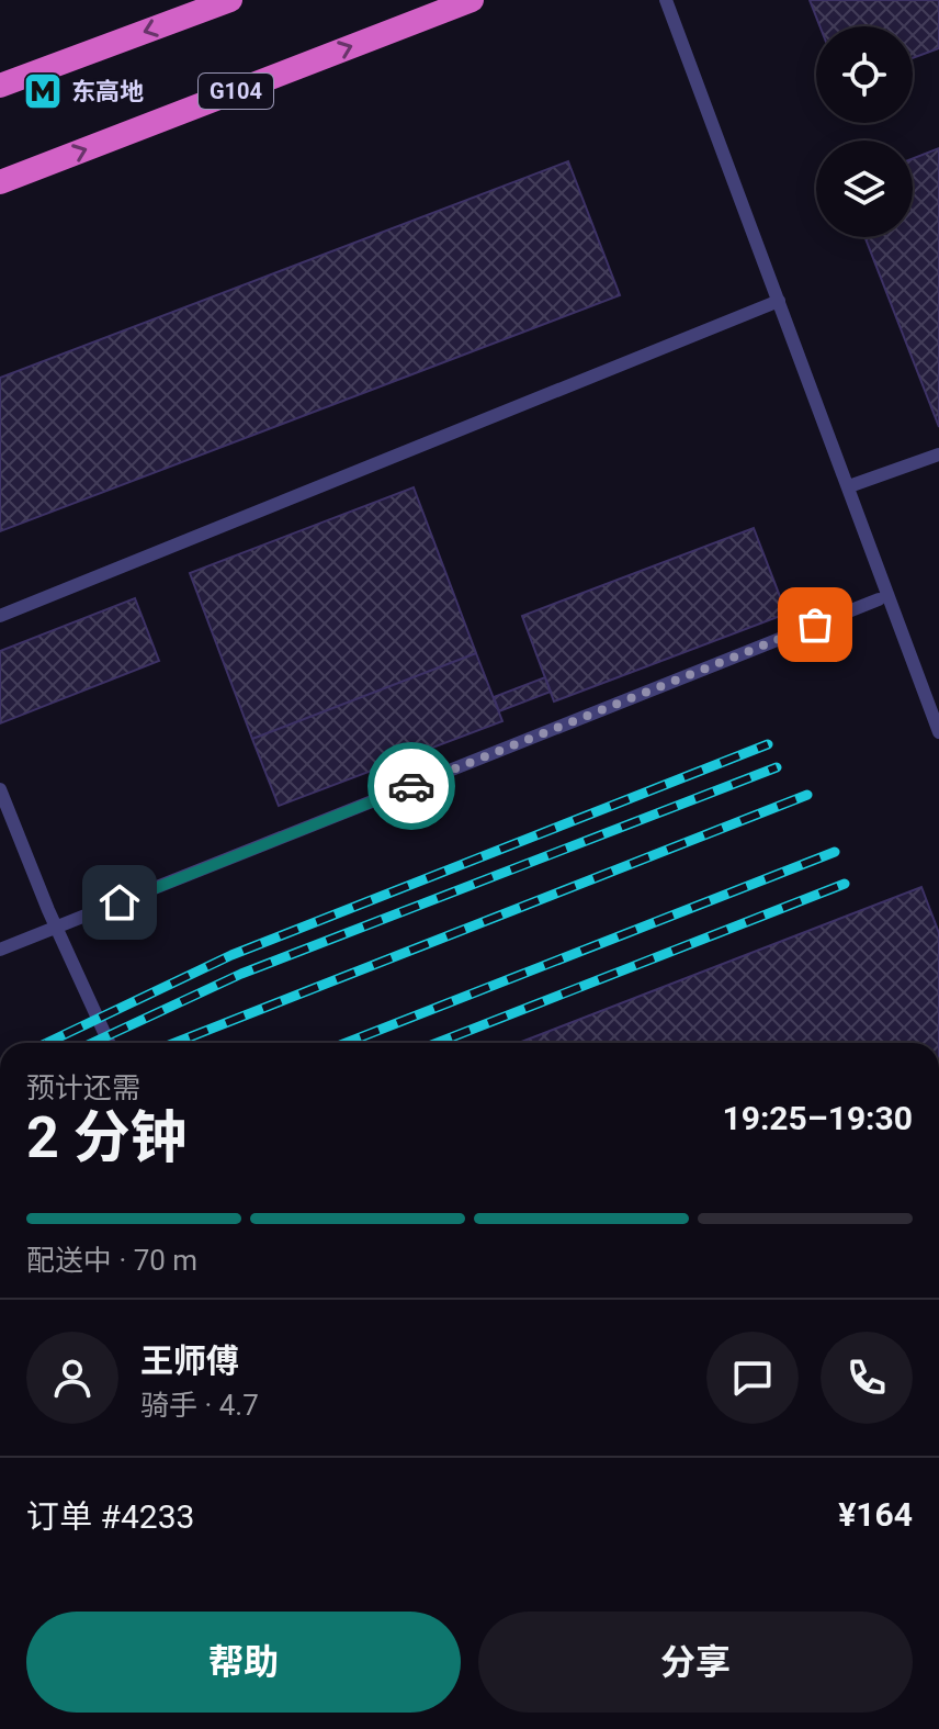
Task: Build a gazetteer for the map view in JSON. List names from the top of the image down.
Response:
{
  "streets": {
    "highway": ["G104"]
  },
  "places": {
    "metro station": ["东高地"]
  },
  "page": {
    "heading": ["2 分钟", "预计还需", "19:25–19:30"],
    "panel": [
      "王师傅",
      "骑手 · 4.7",
      "订单 #4233",
      "¥164"
    ],
    "bar": "配送中 · 70 m",
    "buttons": ["帮助", "分享"]
  }
}
